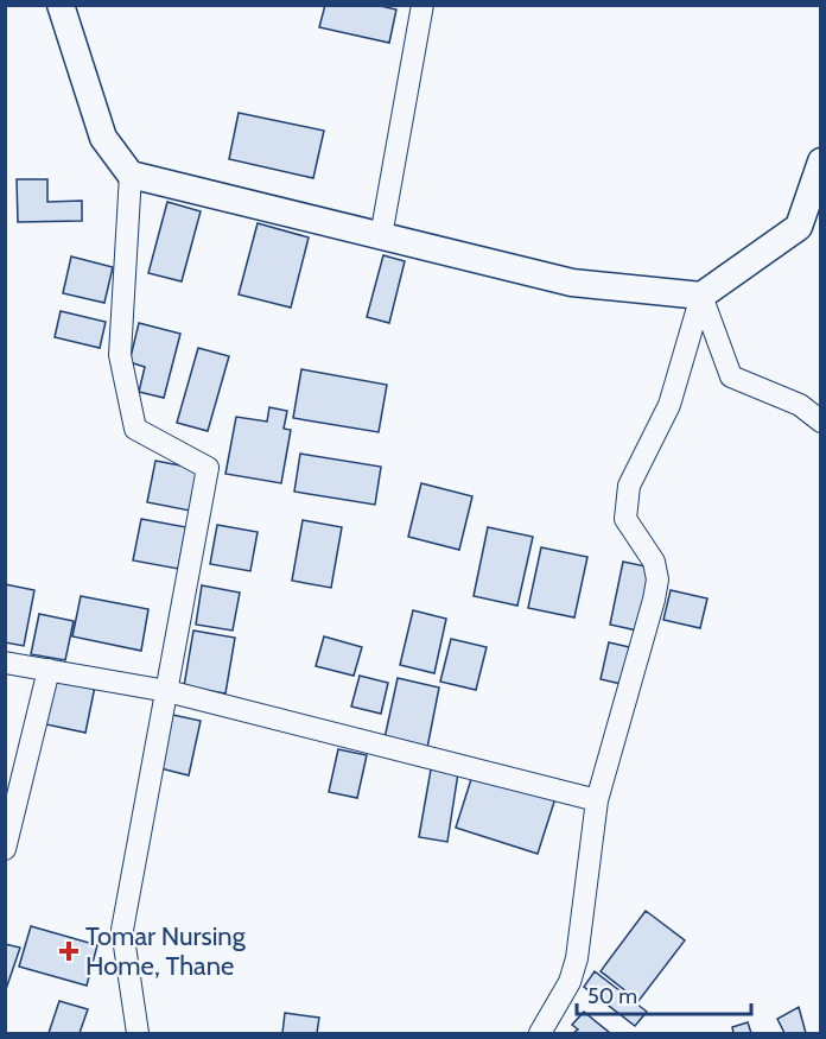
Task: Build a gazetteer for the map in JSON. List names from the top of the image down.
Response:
{
  "places": {
    "health": ["Tomar Nursing Home, Thane"]
  },
  "scale_bar": "50 m"
}
